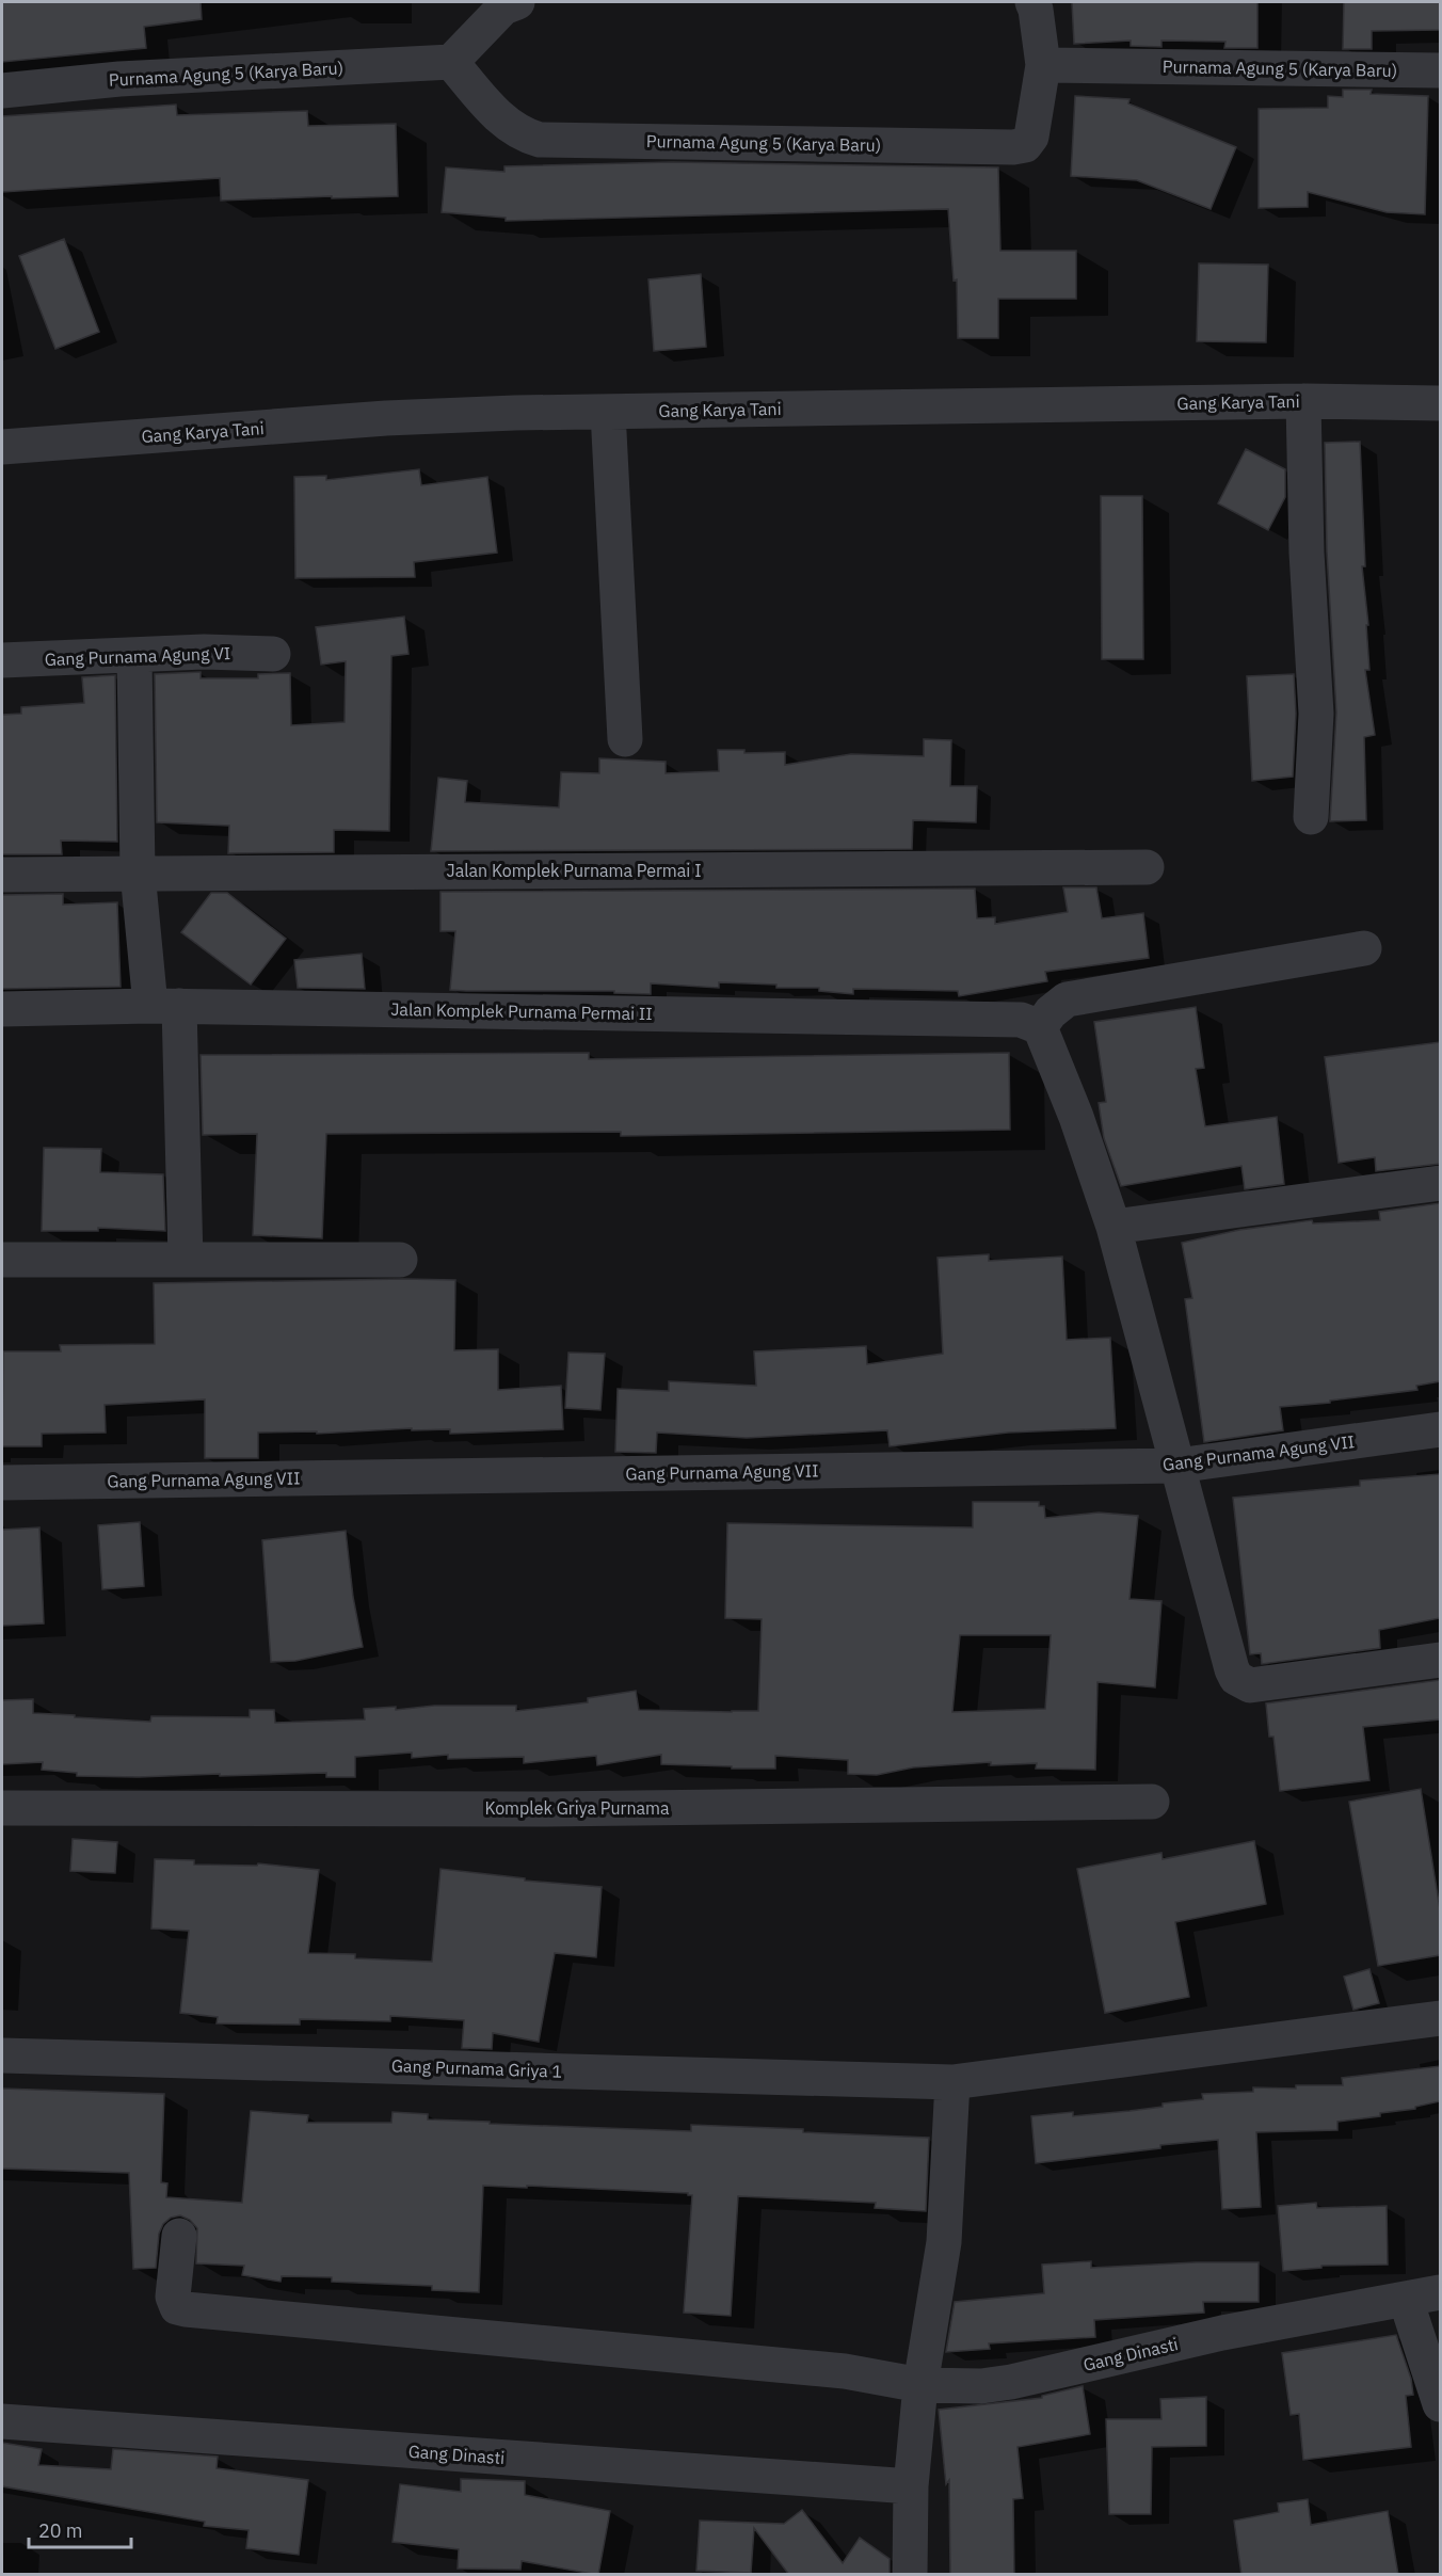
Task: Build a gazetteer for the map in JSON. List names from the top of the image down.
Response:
{
  "streets": {
    "street": [
      "Purnama Agung 5 (Karya Baru)",
      "Gang Karya Tani",
      "Gang Purnama Agung VI",
      "Jalan Komplek Purnama Permai I",
      "Jalan Komplek Purnama Permai II",
      "Gang Purnama Agung VII",
      "Komplek Griya Purnama",
      "Gang Purnama Griya 1",
      "Gang Dinasti"
    ]
  },
  "scale_bar": "20 m"
}
